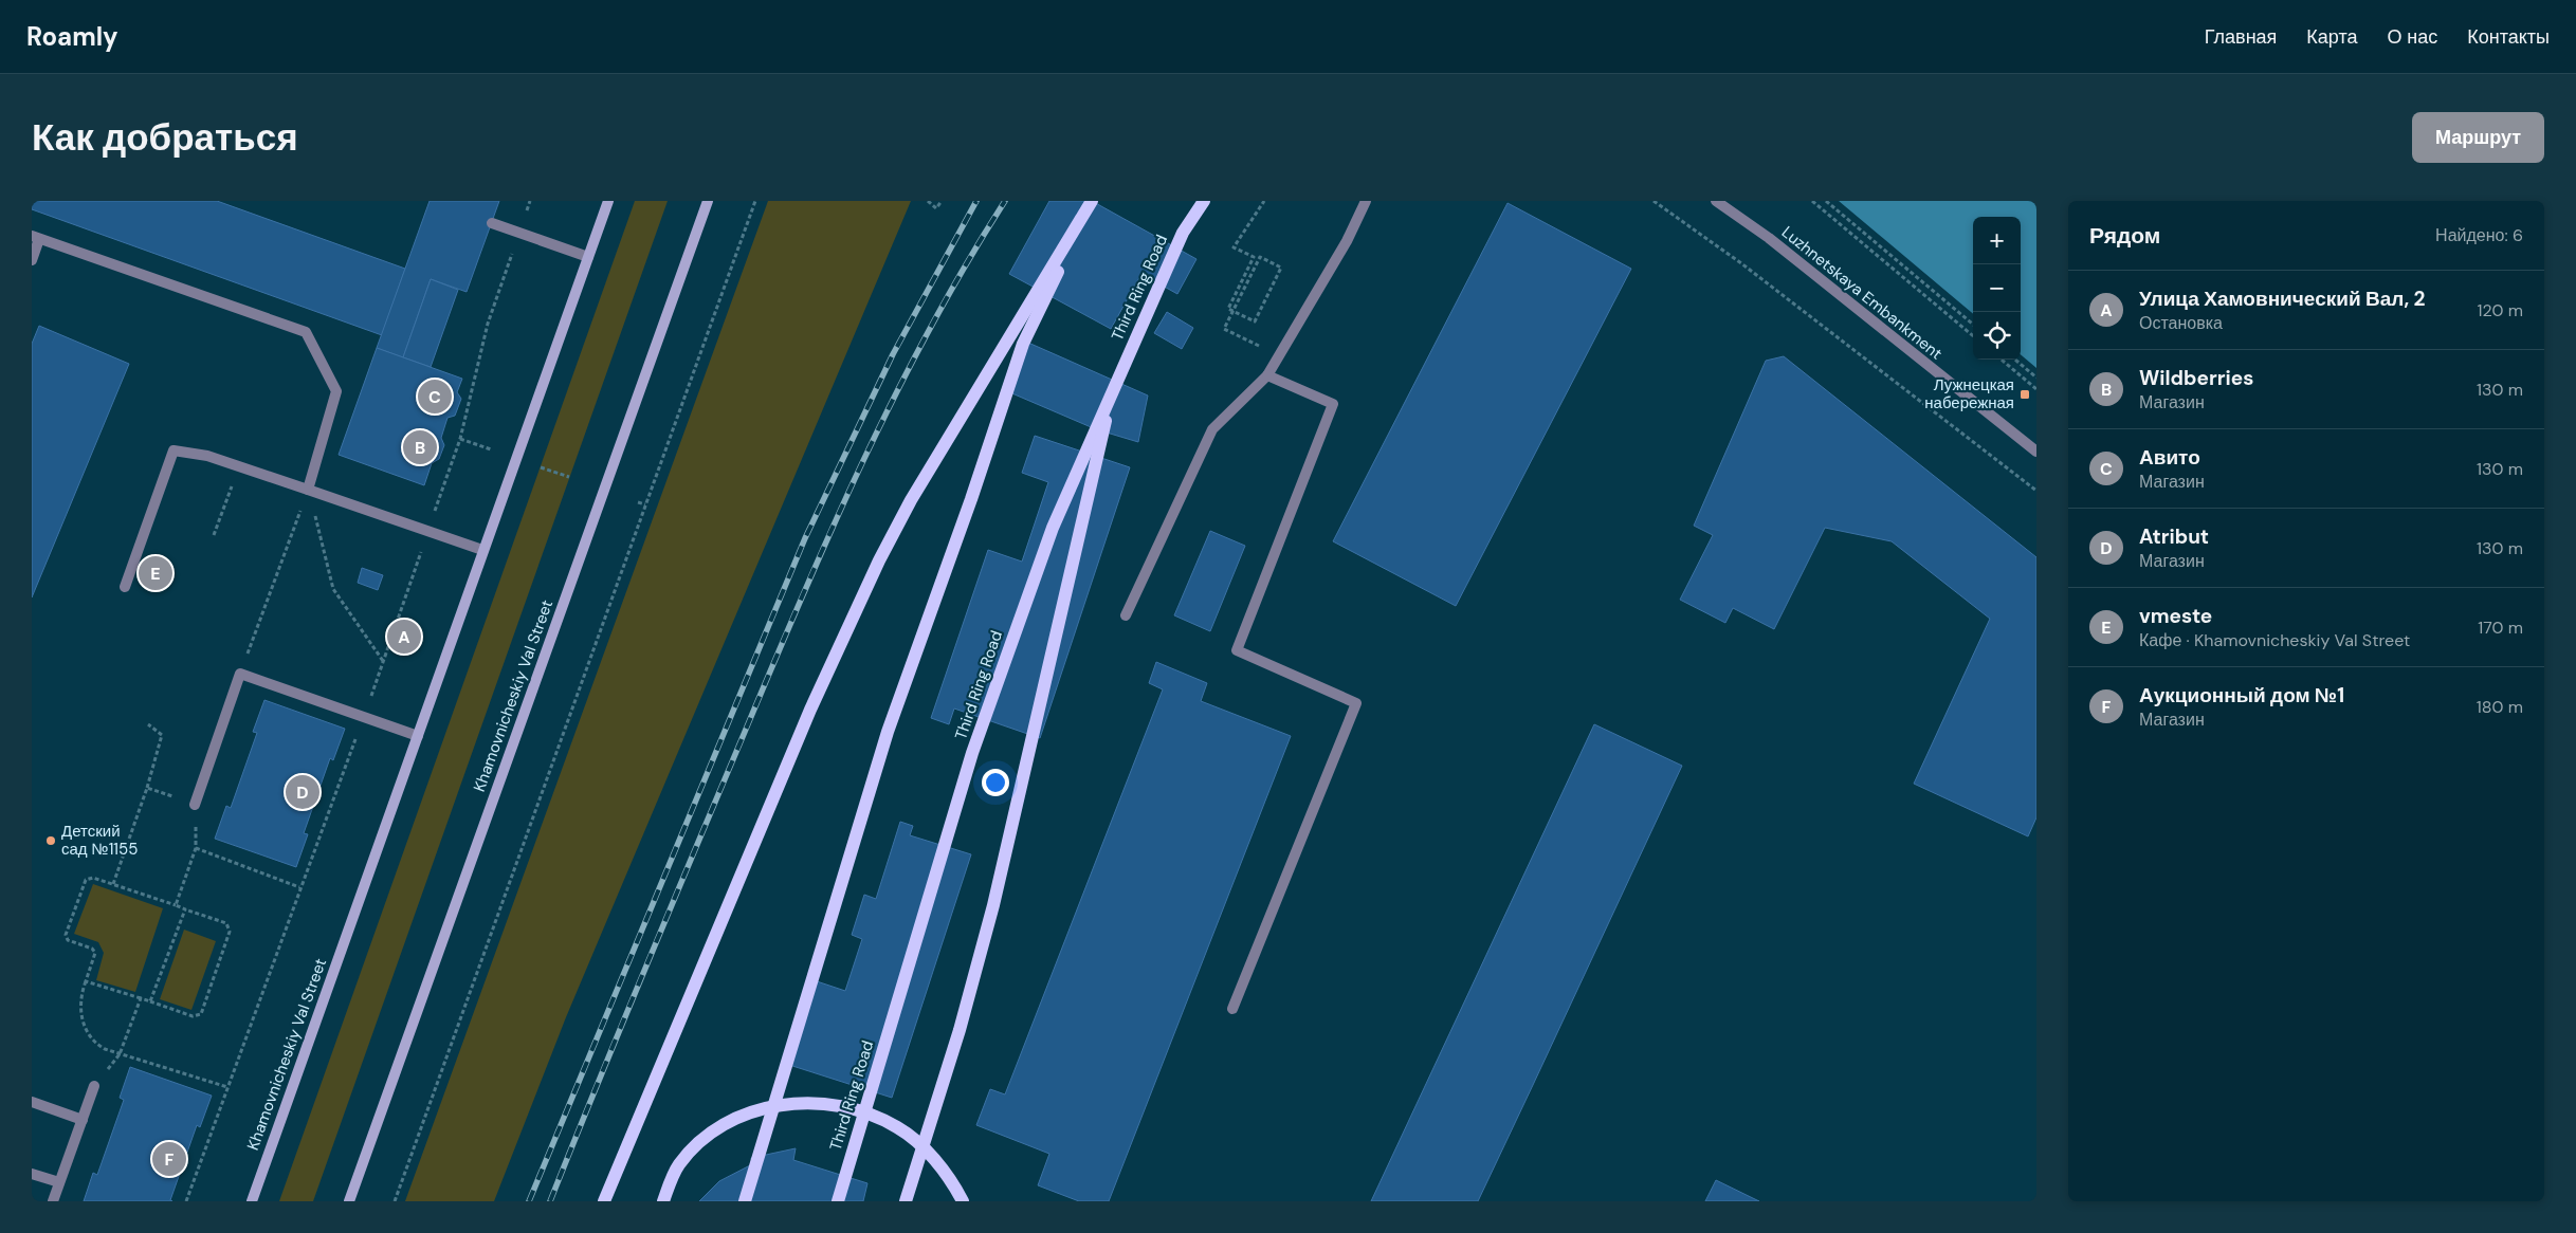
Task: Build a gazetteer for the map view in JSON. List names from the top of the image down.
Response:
{
  "streets": {
    "main road": ["Third Ring Road", "Khamovnicheskiy Val Street"],
    "street": ["Luzhnetskaya Embankment"]
  },
  "places": {
    "transit": ["Лужнецкая набережная"],
    "other": ["Детский сад №1155"]
  },
  "page": {
    "header": "Roamly",
    "nav": [
      "Главная",
      "Карта",
      "О нас",
      "Контакты"
    ],
    "buttons": "Маршрут",
    "title": "Как добраться",
    "heading": ["Рядом", "Найдено: 6"],
    "map_buttons": ["+", "−"],
    "list": [
      {
        "mark": "A",
        "name": "Улица Хамовнический Вал, 2",
        "note": "Остановка",
        "value": "120 m"
      },
      {
        "mark": "B",
        "name": "Wildberries",
        "note": "Магазин",
        "value": "130 m"
      },
      {
        "mark": "C",
        "name": "Авито",
        "note": "Магазин",
        "value": "130 m"
      },
      {
        "mark": "D",
        "name": "Atribut",
        "note": "Магазин",
        "value": "130 m"
      },
      {
        "mark": "E",
        "name": "vmeste",
        "note": "Кафе · Khamovnicheskiy Val Street",
        "value": "170 m"
      },
      {
        "mark": "F",
        "name": "Аукционный дом №1",
        "note": "Магазин",
        "value": "180 m"
      }
    ],
    "pins": [
      "C",
      "B",
      "E",
      "A",
      "D",
      "F"
    ]
  }
}
